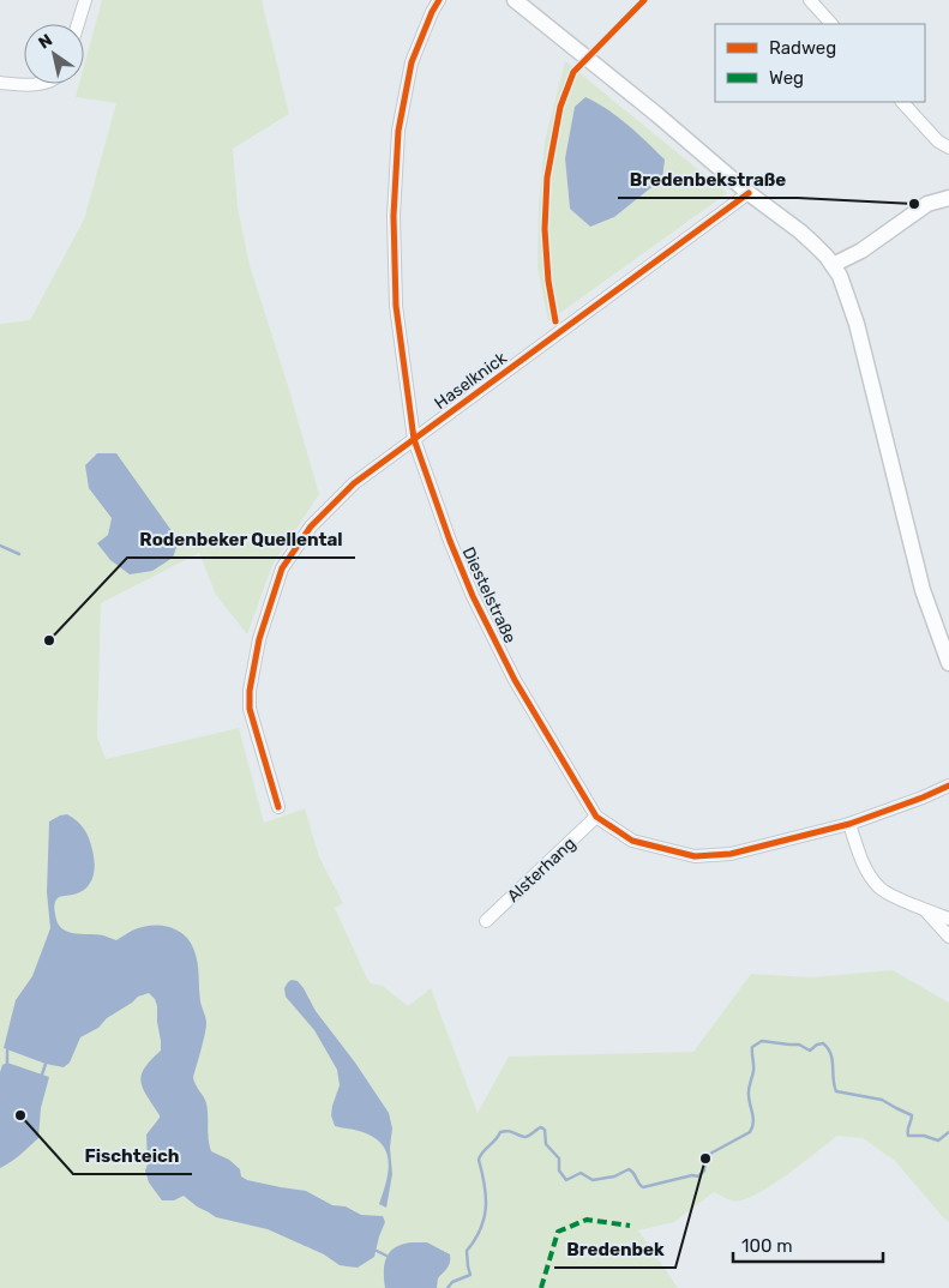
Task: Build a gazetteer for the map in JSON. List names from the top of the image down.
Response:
{
  "streets": {
    "street": ["Haselknick", "Diestelstraße", "Alsterhang"]
  },
  "crossings": [
    ["Haselknick", "Diestelstraße"],
    ["Diestelstraße", "Alsterhang"]
  ],
  "places": [
    "Bredenbekstraße",
    "Rodenbeker Quellental",
    "Fischteich",
    "Bredenbek"
  ],
  "legend": ["Radweg", "Weg"],
  "scale_bar": "100 m",
  "north": "top left"
}
